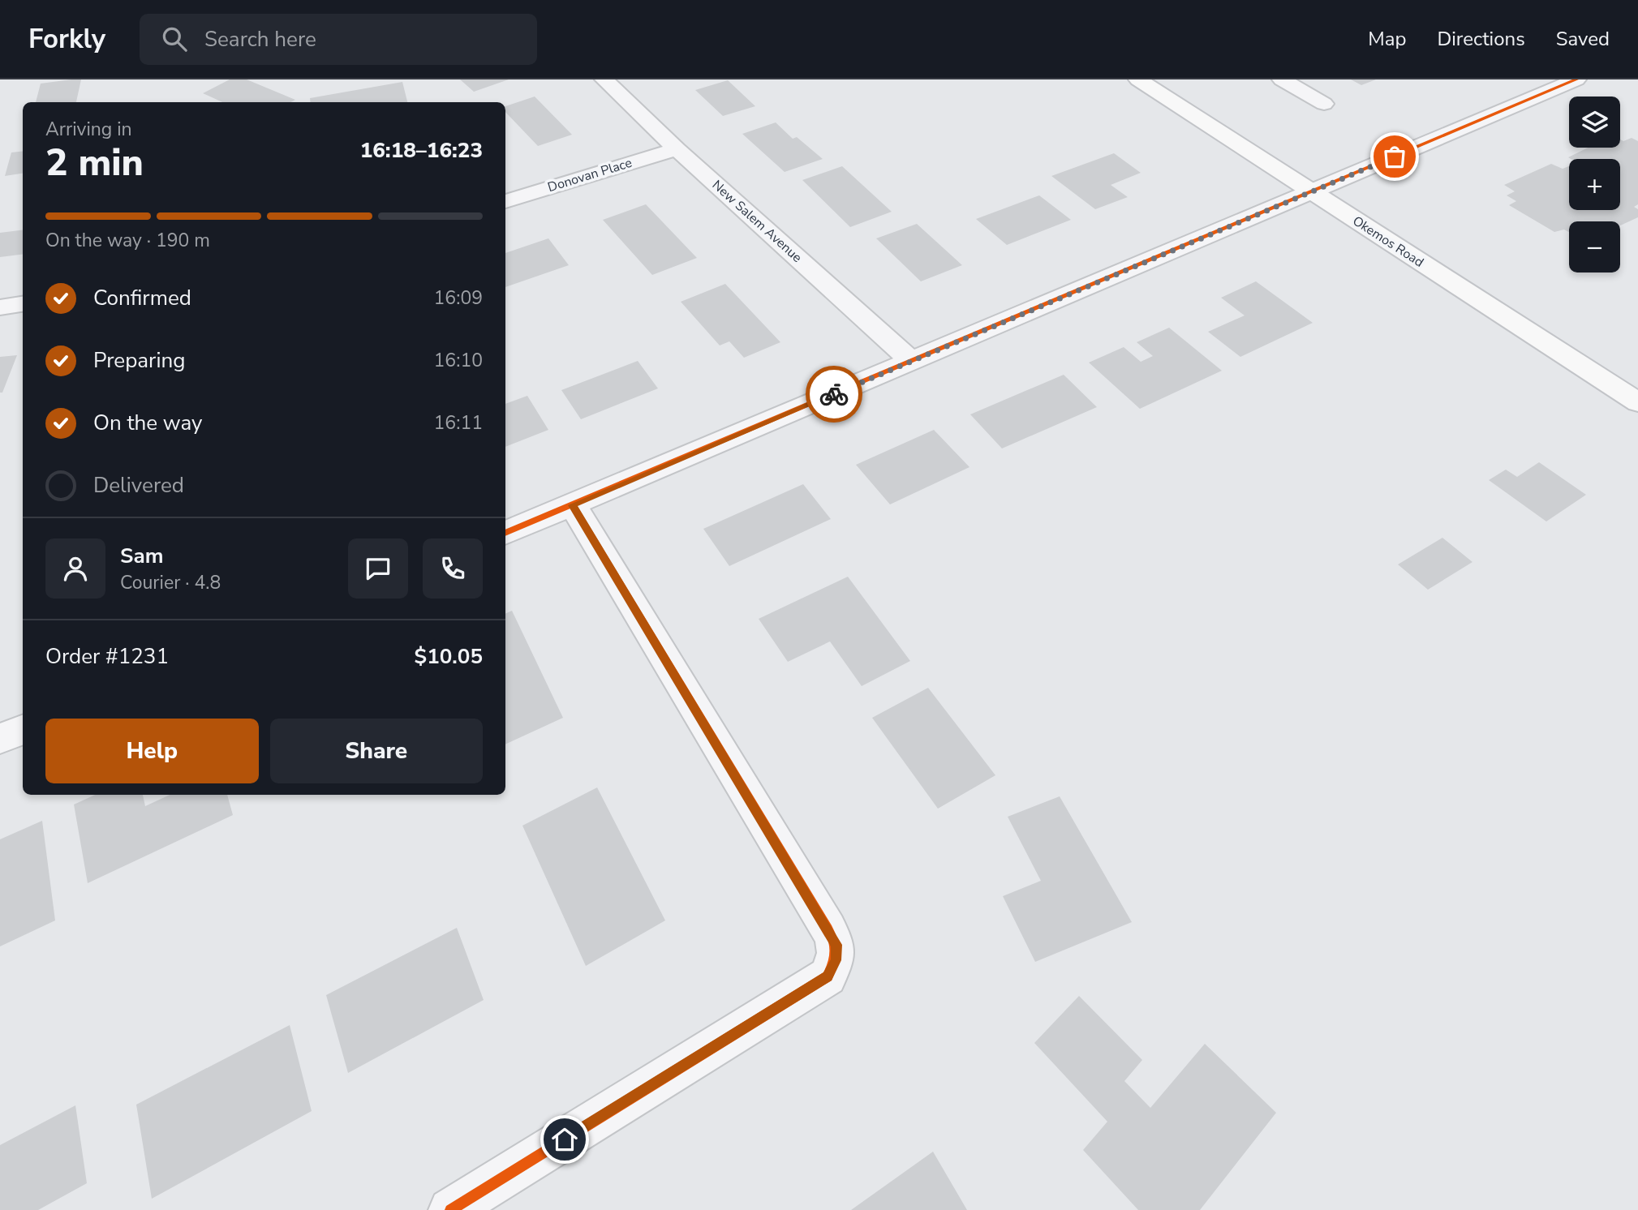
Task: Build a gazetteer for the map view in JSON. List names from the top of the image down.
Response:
{
  "streets": {
    "main road": ["Okemos Road"],
    "street": ["Donovan Place", "New Salem Avenue"]
  },
  "crossings": [
    ["Donovan Place", "New Salem Avenue"]
  ],
  "page": {
    "header": "Forkly",
    "search": "Search here",
    "nav": ["Map", "Directions", "Saved"],
    "map_buttons": ["+", "−"],
    "heading": ["2 min", "Arriving in", "16:18–16:23"],
    "panel": [
      "Sam",
      "Courier · 4.8",
      "Order #1231",
      "$10.05"
    ],
    "bar": "On the way · 190 m",
    "list": [
      ["Confirmed", "16:09"],
      ["Preparing", "16:10"],
      ["On the way", "16:11"],
      "Delivered"
    ],
    "buttons": ["Help", "Share"]
  }
}
